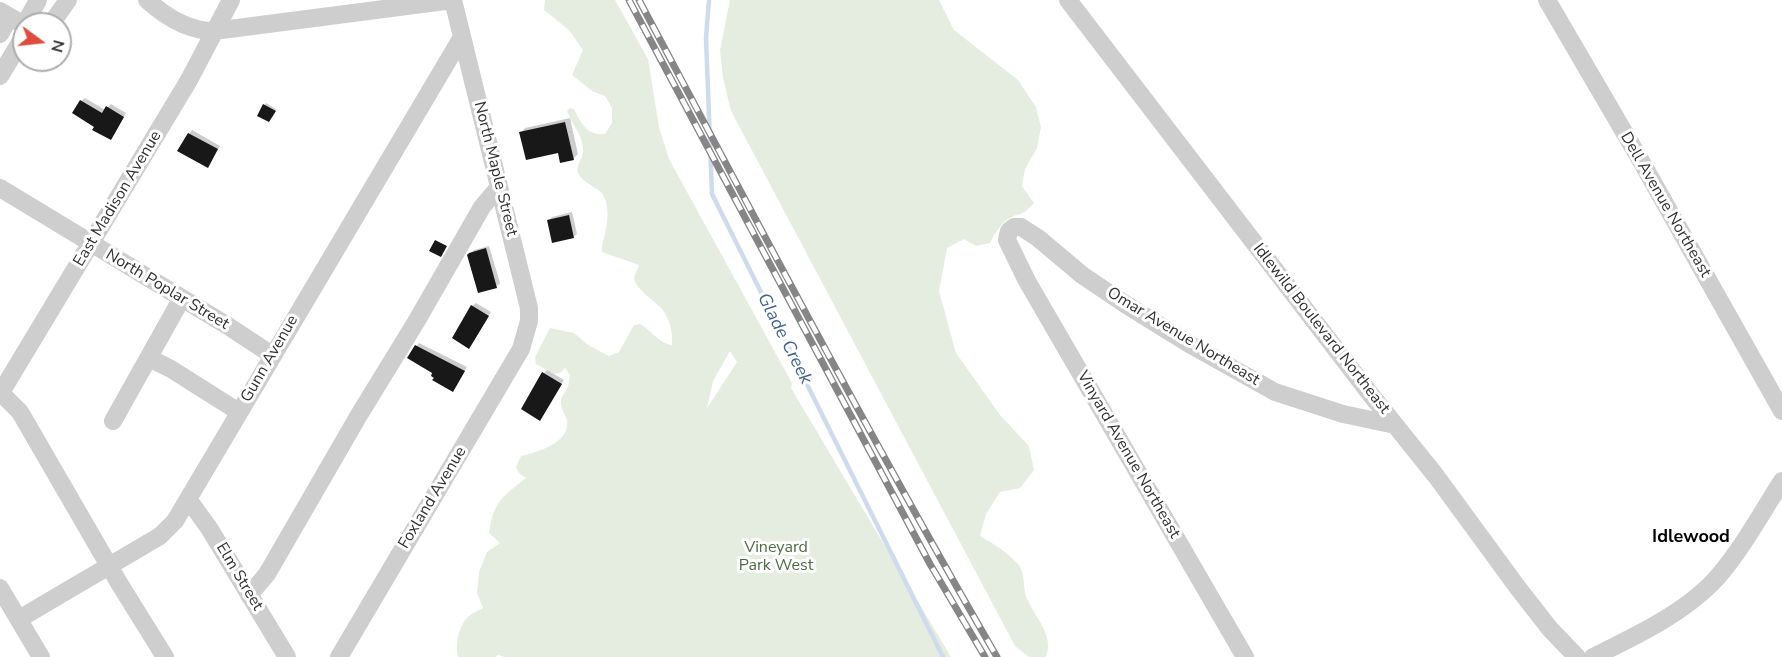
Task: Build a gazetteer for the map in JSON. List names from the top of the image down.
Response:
{
  "streets": {
    "street": [
      "North Maple Street",
      "East Madison Avenue",
      "Dell Avenue Northeast",
      "North Poplar Street",
      "Idlewild Boulevard Northeast",
      "Omar Avenue Northeast",
      "Gunn Avenue",
      "Vinyard Avenue Northeast",
      "Foxland Avenue",
      "Elm Street"
    ]
  },
  "crossings": [
    ["North Maple Street", "East Madison Avenue"],
    ["North Maple Street", "Gunn Avenue"],
    ["North Maple Street", "Foxland Avenue"],
    ["East Madison Avenue", "North Poplar Street"],
    ["North Poplar Street", "Gunn Avenue"],
    ["Idlewild Boulevard Northeast", "Omar Avenue Northeast"],
    ["Omar Avenue Northeast", "Vinyard Avenue Northeast"],
    ["Gunn Avenue", "Elm Street"]
  ],
  "districts": ["Idlewood"],
  "water": ["Glade Creek"],
  "parks": ["Vineyard Park West"],
  "north": "right"
}
